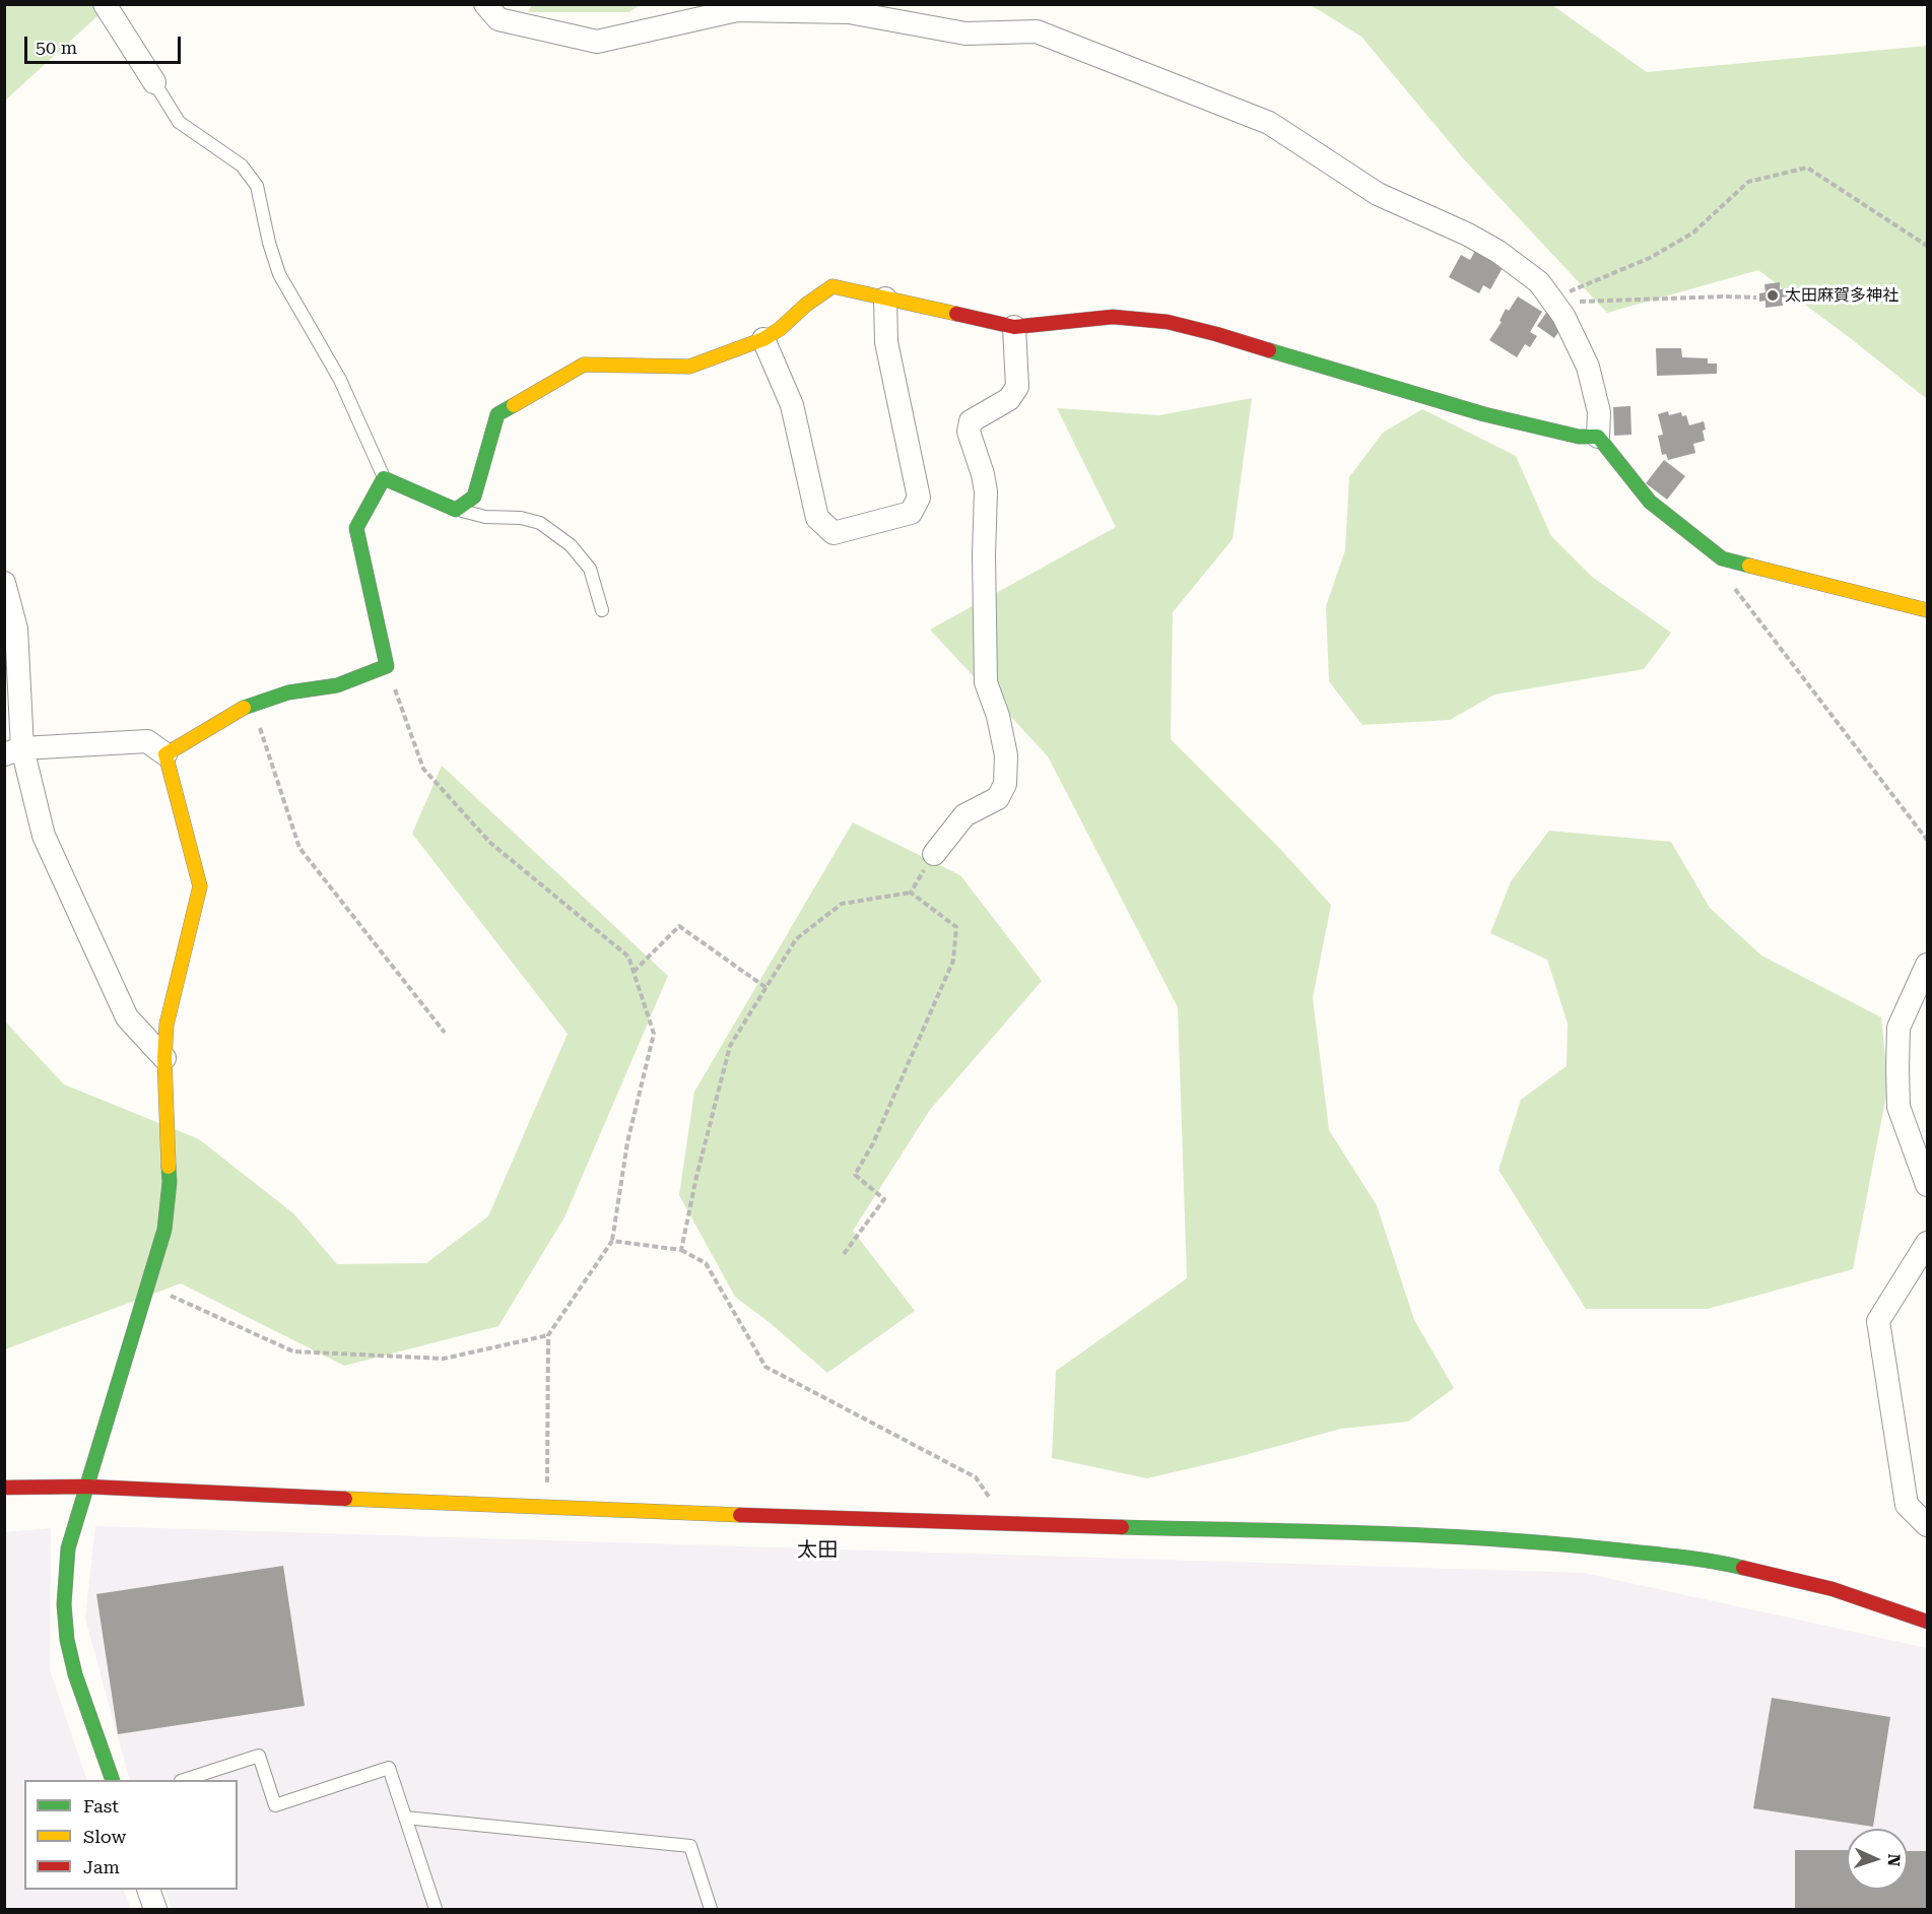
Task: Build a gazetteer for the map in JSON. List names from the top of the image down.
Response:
{
  "districts": ["太田"],
  "places": ["太田麻賀多神社"],
  "legend": ["Fast", "Slow", "Jam"],
  "scale_bar": "50 m",
  "north": "right"
}
